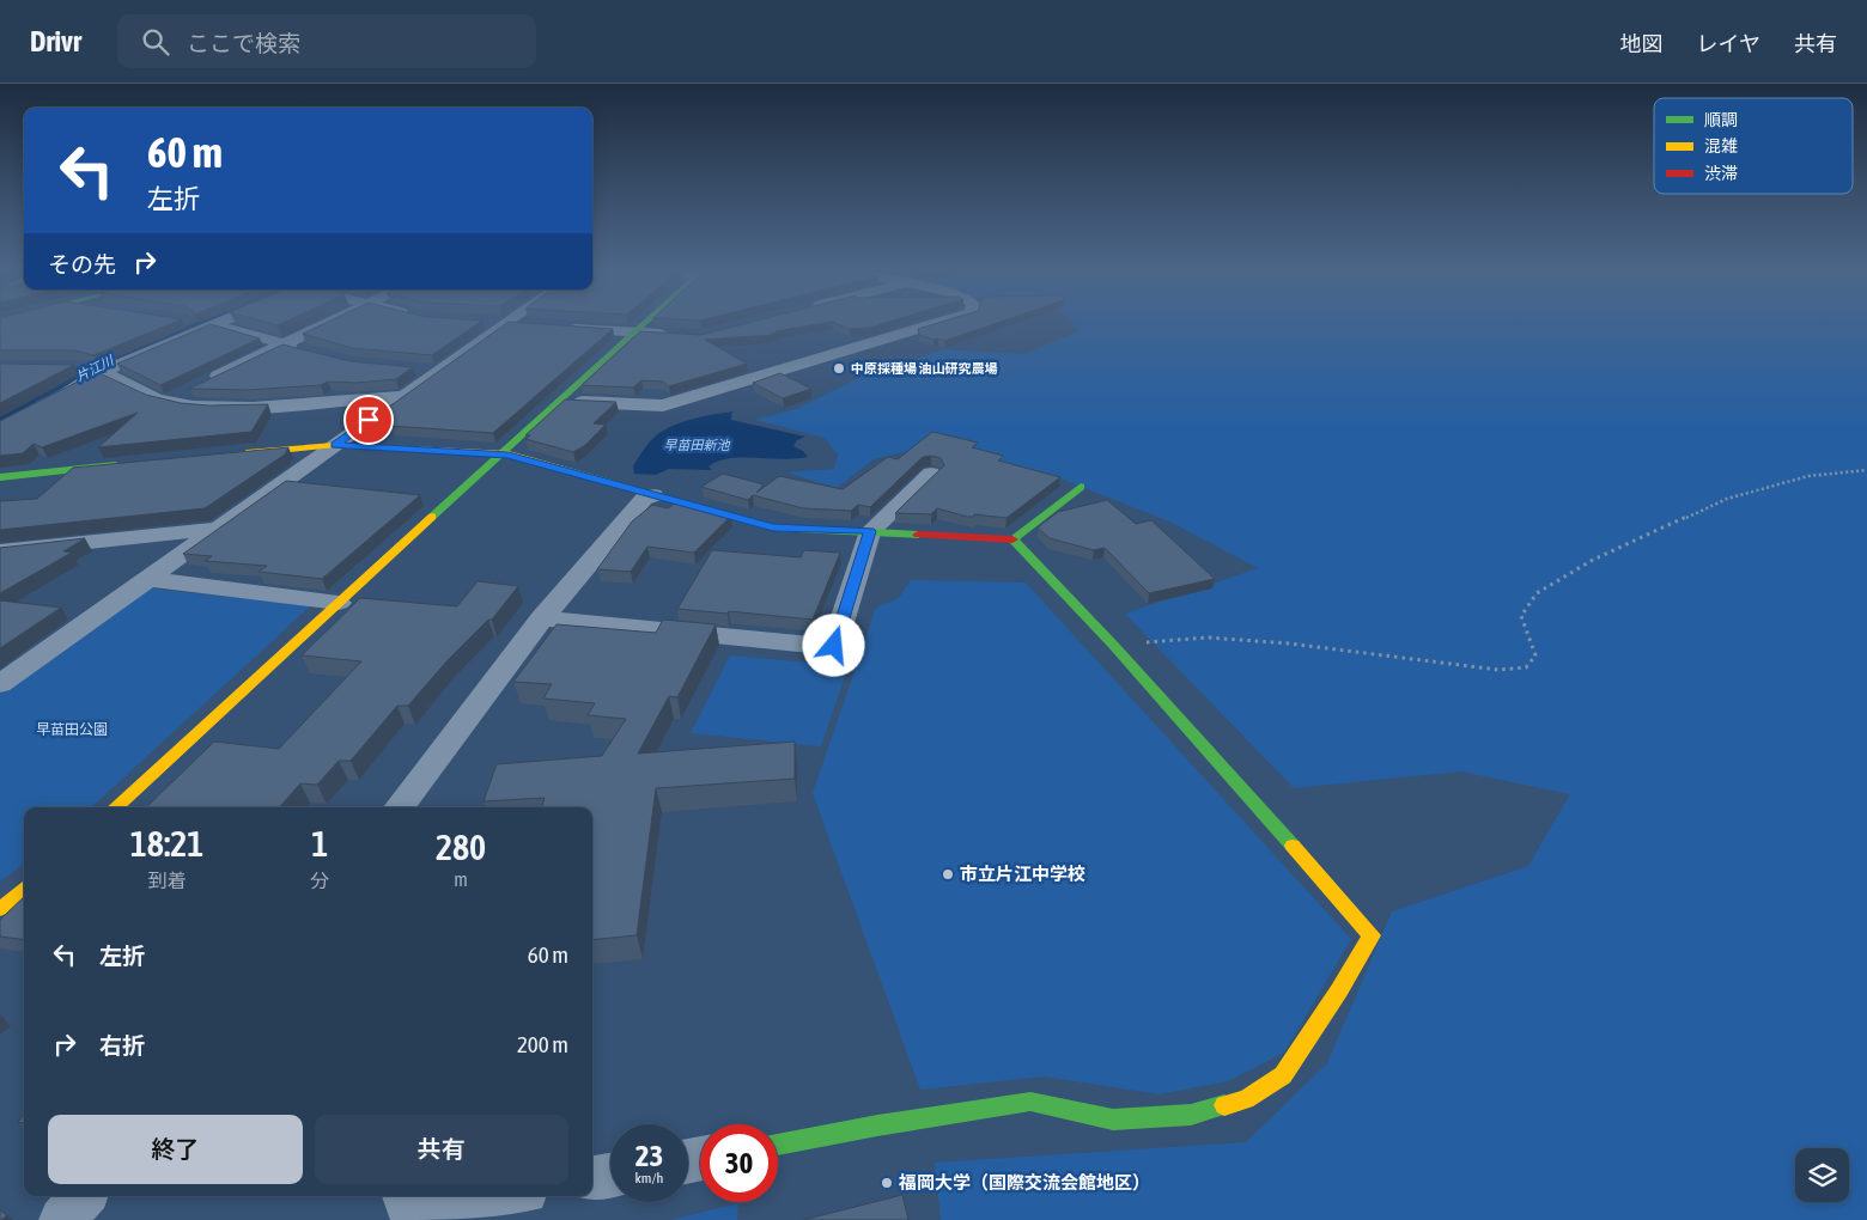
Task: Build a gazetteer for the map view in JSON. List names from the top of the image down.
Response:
{
  "water": ["片江川", "早苗田新池"],
  "parks": ["早苗田公園"],
  "places": ["中原採種場 油山研究農場", "市立片江中学校", "福岡大学（国際交流会館地区）"],
  "legend": ["順調", "混雑", "渋滞"],
  "page": {
    "header": "Drivr",
    "search": "ここで検索",
    "nav": ["地図", "レイヤ", "共有"],
    "turn": ["60 m", "左折"],
    "then": "その先",
    "eta": [
      "18:21",
      "到着",
      "1",
      "分",
      "280",
      "m"
    ],
    "list": [
      {
        "name": "左折",
        "value": "60 m"
      },
      {
        "name": "右折",
        "value": "200 m"
      }
    ],
    "buttons": ["終了", "共有"],
    "speed": "23 km/h",
    "limit": "30"
  }
}
